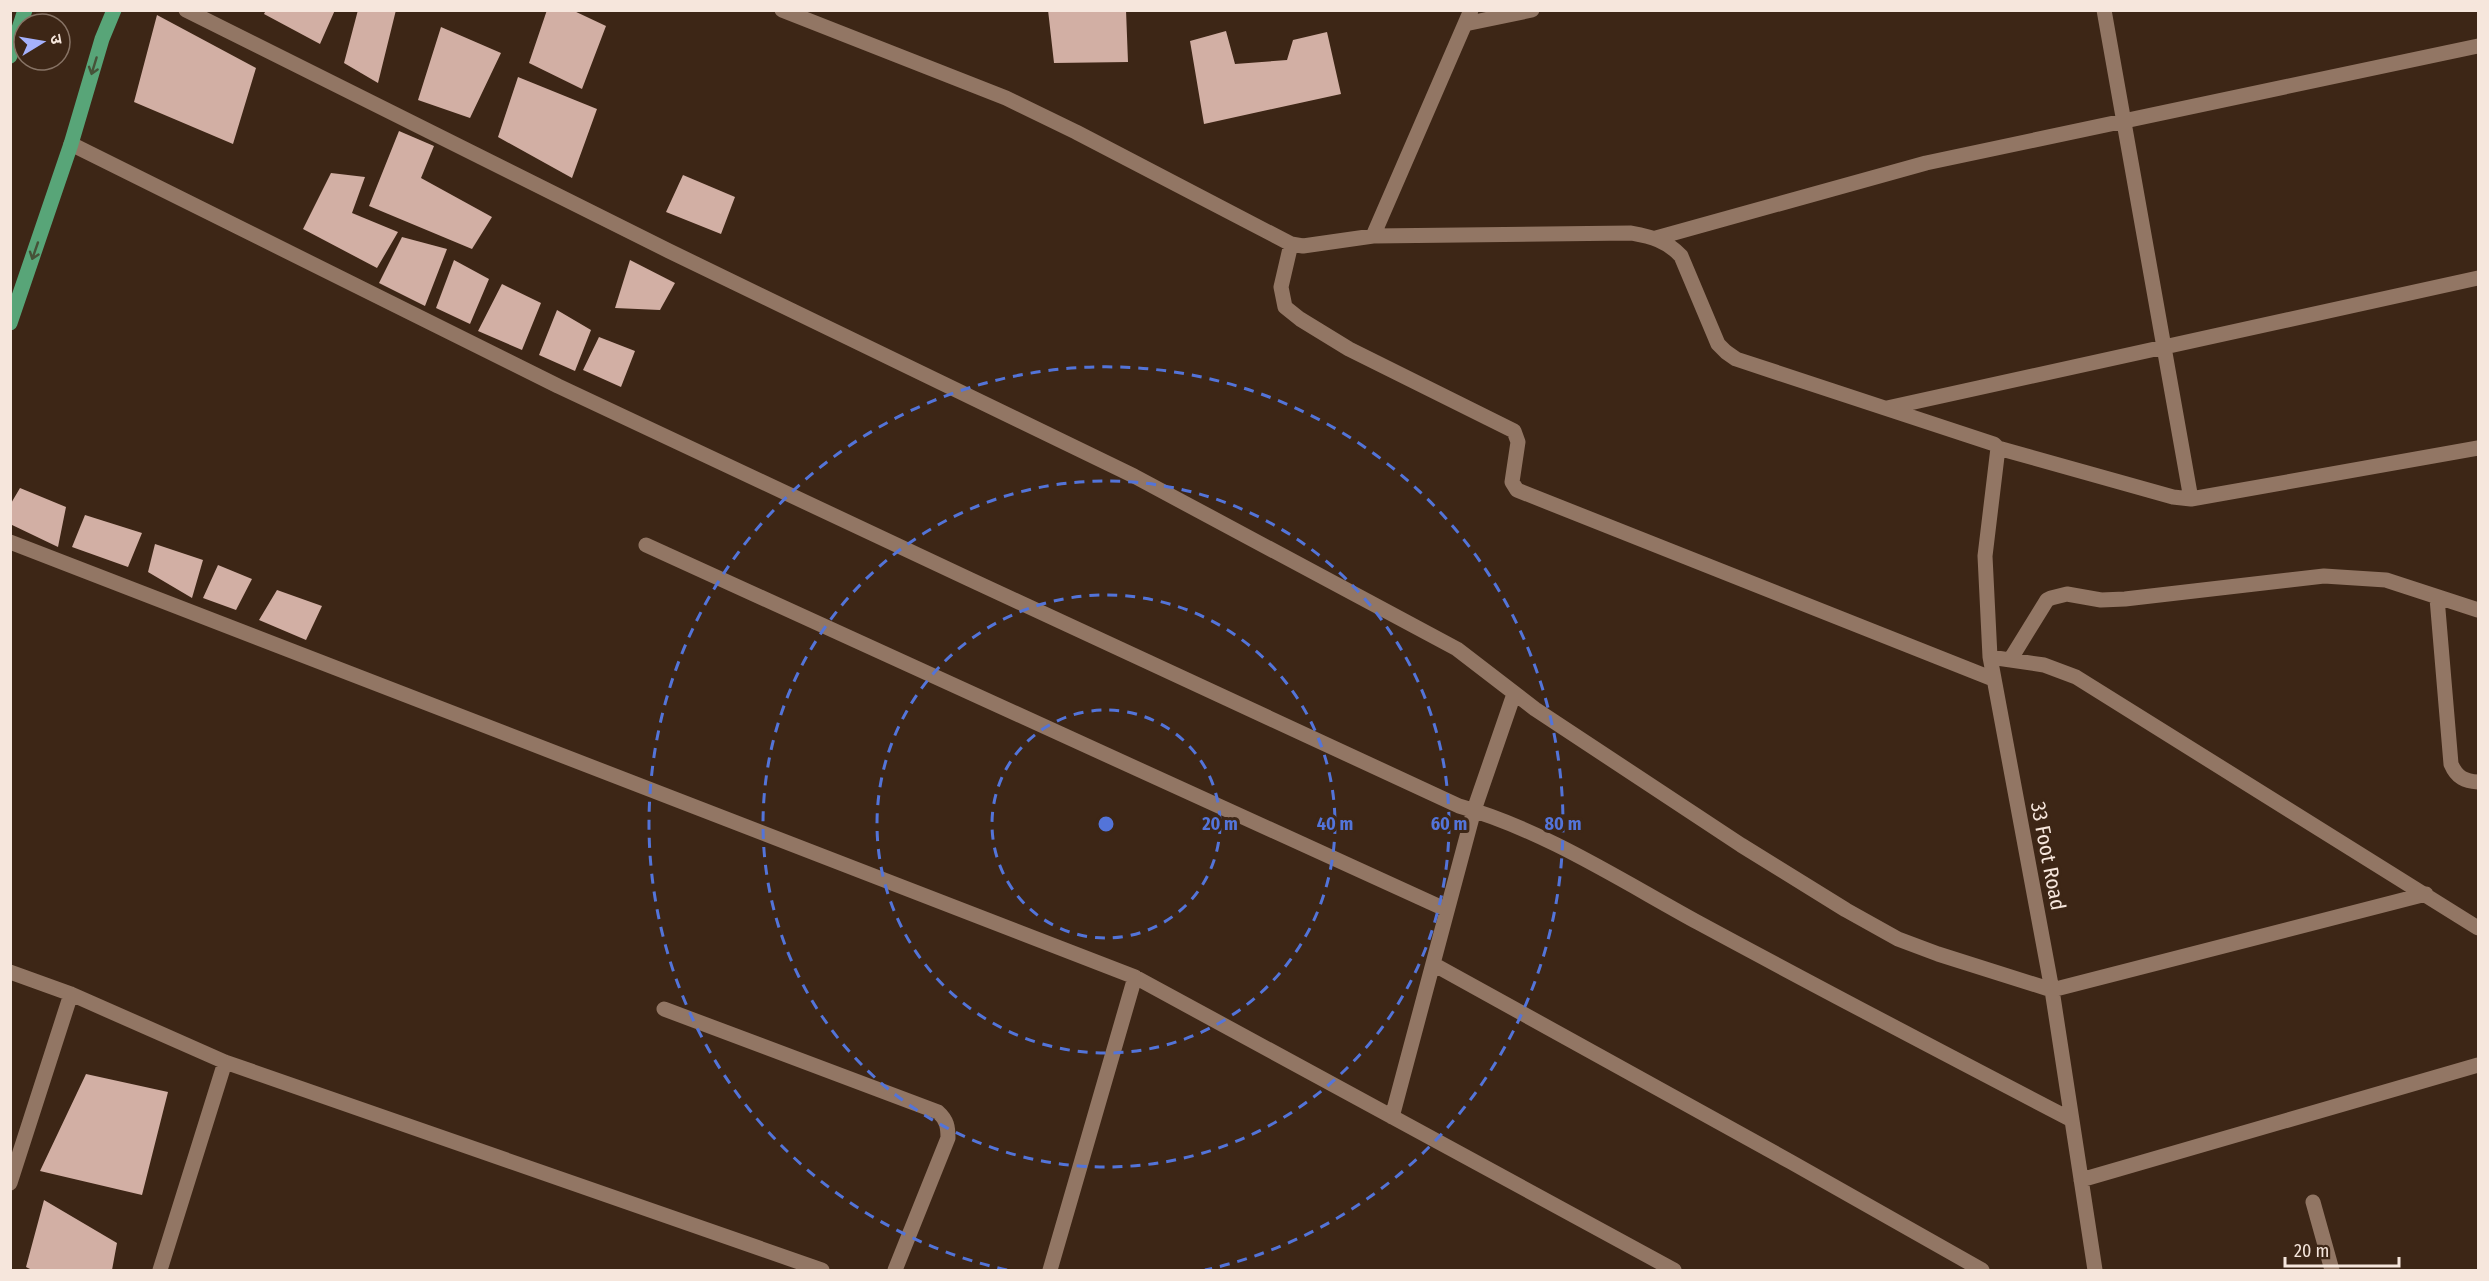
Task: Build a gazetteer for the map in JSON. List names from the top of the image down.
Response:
{
  "streets": {
    "street": ["33 Foot Road"]
  },
  "scale_bar": "20 m",
  "north": "right",
  "rings": [
    "20 m",
    "40 m",
    "60 m",
    "80 m"
  ]
}
